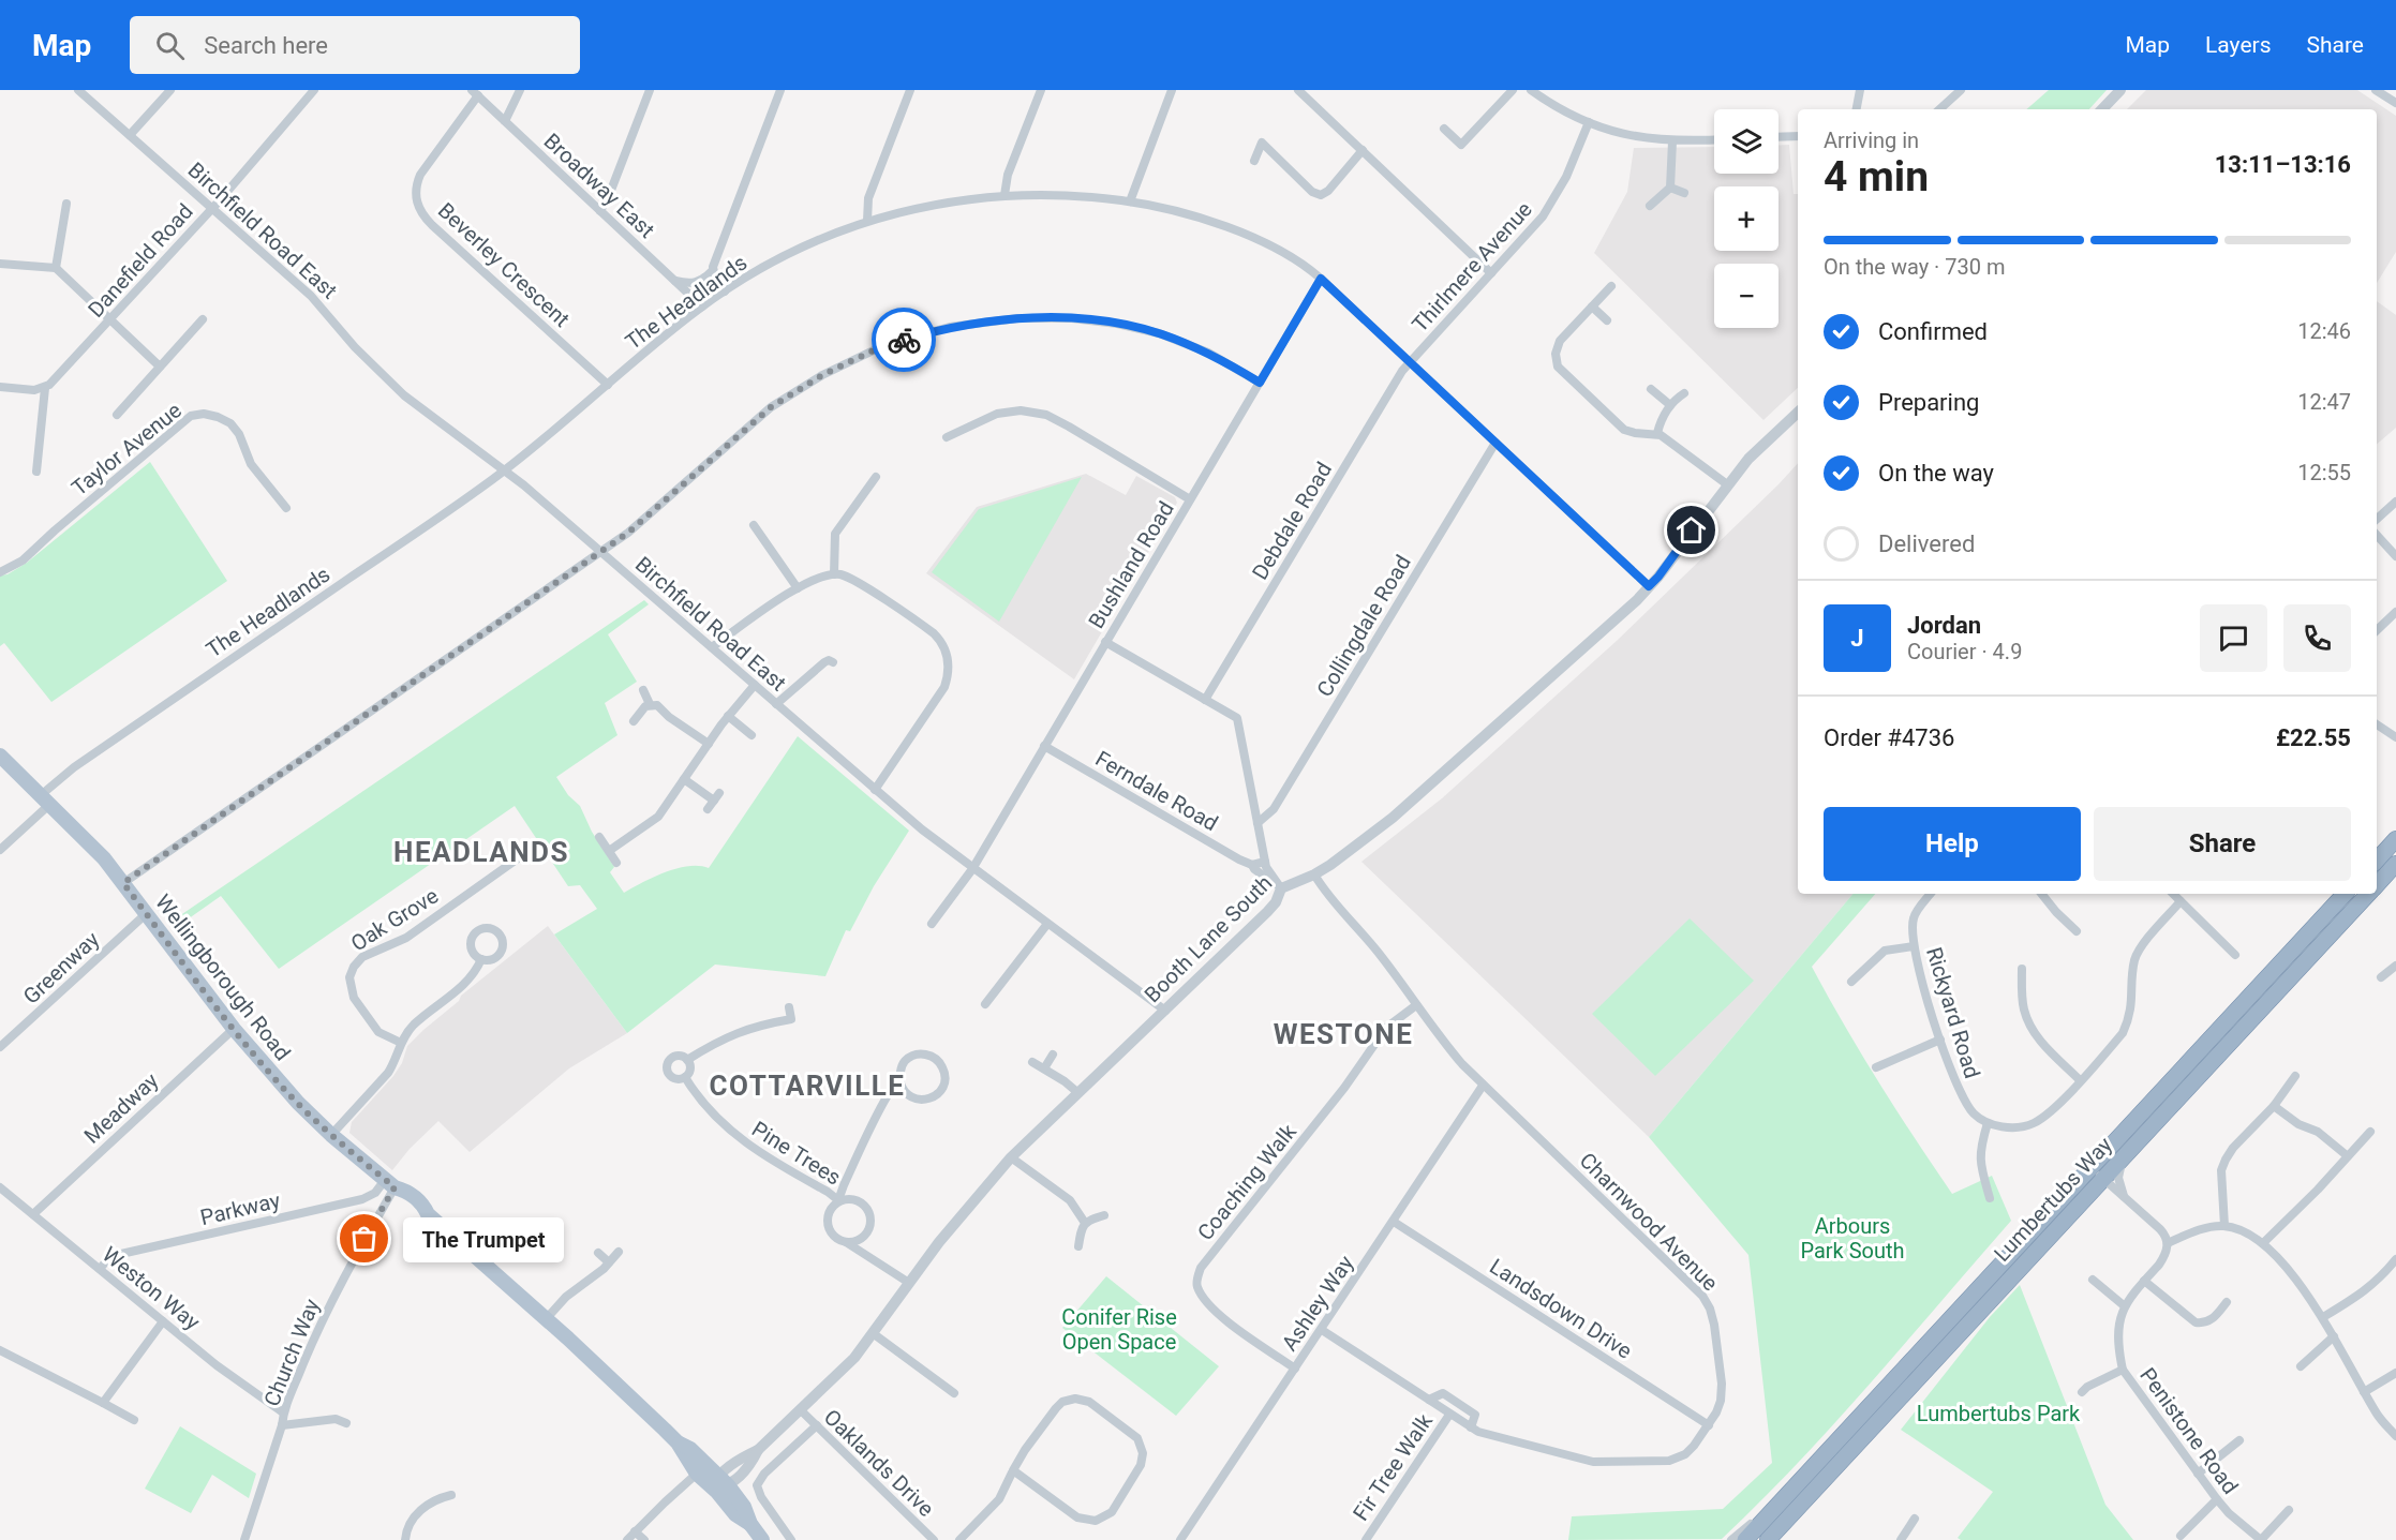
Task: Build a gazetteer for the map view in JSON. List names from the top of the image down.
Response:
{
  "streets": {
    "highway": ["Lumbertubs Way"],
    "main road": ["Wellingborough Road"],
    "street": [
      "Broadway East",
      "Birchfield Road East",
      "Danefield Road",
      "Beverley Crescent",
      "Thirlmere Avenue",
      "The Headlands",
      "Taylor Avenue",
      "Debdale Road",
      "Bushland Road",
      "Collingdale Road",
      "Ferndale Road",
      "Oak Grove",
      "Booth Lane South",
      "Greenway",
      "Rickyard Road",
      "Meadway",
      "Pine Trees",
      "Coaching Walk",
      "Parkway",
      "Charnwood Avenue",
      "Weston Way",
      "Ashley Way",
      "Landsdown Drive",
      "Church Way",
      "Penistone Road",
      "Oaklands Drive",
      "Fir Tree Walk"
    ]
  },
  "crossings": [
    ["Broadway East", "Beverley Crescent"],
    ["Broadway East", "The Headlands"],
    ["Birchfield Road East", "Danefield Road"],
    ["Birchfield Road East", "The Headlands"],
    ["Birchfield Road East", "Bushland Road"],
    ["Birchfield Road East", "Booth Lane South"],
    ["Beverley Crescent", "The Headlands"],
    ["Thirlmere Avenue", "The Headlands"],
    ["Thirlmere Avenue", "Debdale Road"],
    ["The Headlands", "Debdale Road"],
    ["The Headlands", "Bushland Road"],
    ["The Headlands", "Collingdale Road"],
    ["The Headlands", "Booth Lane South"],
    ["The Headlands", "Wellingborough Road"],
    ["Bushland Road", "Ferndale Road"],
    ["Ferndale Road", "Booth Lane South"],
    ["Booth Lane South", "Wellingborough Road"],
    ["Booth Lane South", "Charnwood Avenue"],
    ["Booth Lane South", "Oaklands Drive"],
    ["Greenway", "Wellingborough Road"],
    ["Wellingborough Road", "Meadway"],
    ["Wellingborough Road", "Parkway"],
    ["Wellingborough Road", "Church Way"],
    ["Meadway", "Weston Way"],
    ["Coaching Walk", "Charnwood Avenue"],
    ["Coaching Walk", "Ashley Way"],
    ["Parkway", "Weston Way"],
    ["Parkway", "Church Way"],
    ["Charnwood Avenue", "Ashley Way"],
    ["Charnwood Avenue", "Landsdown Drive"],
    ["Charnwood Avenue", "Fir Tree Walk"],
    ["Weston Way", "Church Way"],
    ["Ashley Way", "Landsdown Drive"]
  ],
  "districts": ["HEADLANDS", "WESTONE", "COTTARVILLE"],
  "parks": ["Arbours Park South", "Conifer Rise Open Space", "Lumbertubs Park"],
  "places": ["The Trumpet"],
  "page": {
    "header": "Map",
    "search": "Search here",
    "nav": ["Map", "Layers", "Share"],
    "map_buttons": ["+", "−"],
    "heading": ["4 min", "Arriving in", "13:11–13:16"],
    "panel": [
      "Jordan",
      "Courier · 4.9",
      "Order #4736",
      "£22.55"
    ],
    "bar": "On the way · 730 m",
    "list": [
      ["Confirmed", "12:46"],
      ["Preparing", "12:47"],
      ["On the way", "12:55"],
      "Delivered"
    ],
    "round": "J",
    "buttons": ["Help", "Share"],
    "bubble": "The Trumpet"
  }
}
